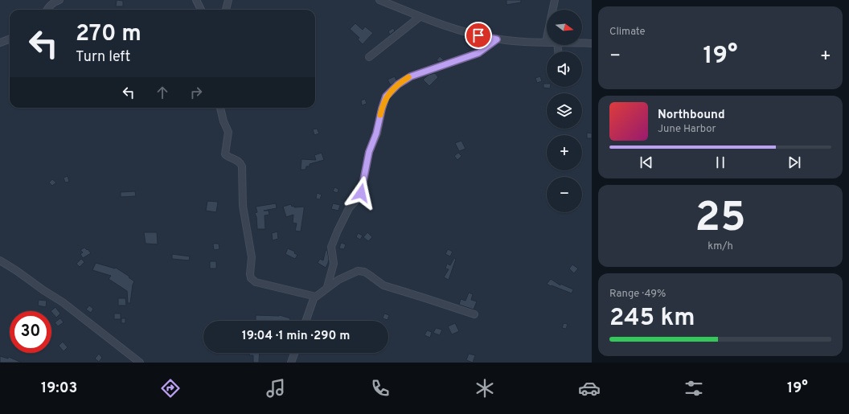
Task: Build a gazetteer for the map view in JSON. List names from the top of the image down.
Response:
{
  "north": "right",
  "page": {
    "tile": [
      "Climate",
      ["25", "km/h"],
      ["Range · 49%", "245 km"]
    ],
    "map_buttons": ["+", "−"],
    "turn": ["270 m", "Turn left"],
    "heat": ["−", "19°", "+"],
    "song": ["Northbound", "June Harbor"],
    "limit": "30",
    "trip": "19:04 · 1 min · 290 m",
    "tabs": ["19:03", "19°"]
  }
}
